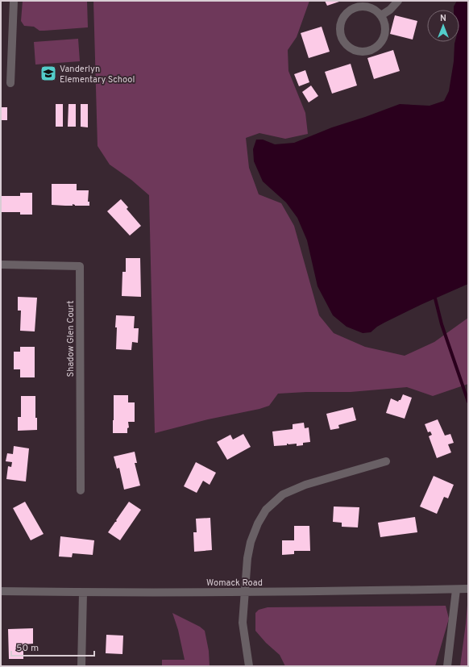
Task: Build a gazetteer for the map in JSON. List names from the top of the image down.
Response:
{
  "streets": {
    "street": ["Shadow Glen Court", "Womack Road"]
  },
  "places": {
    "school or university": ["Vanderlyn Elementary School"]
  },
  "scale_bar": "50 m",
  "north": "top"
}
